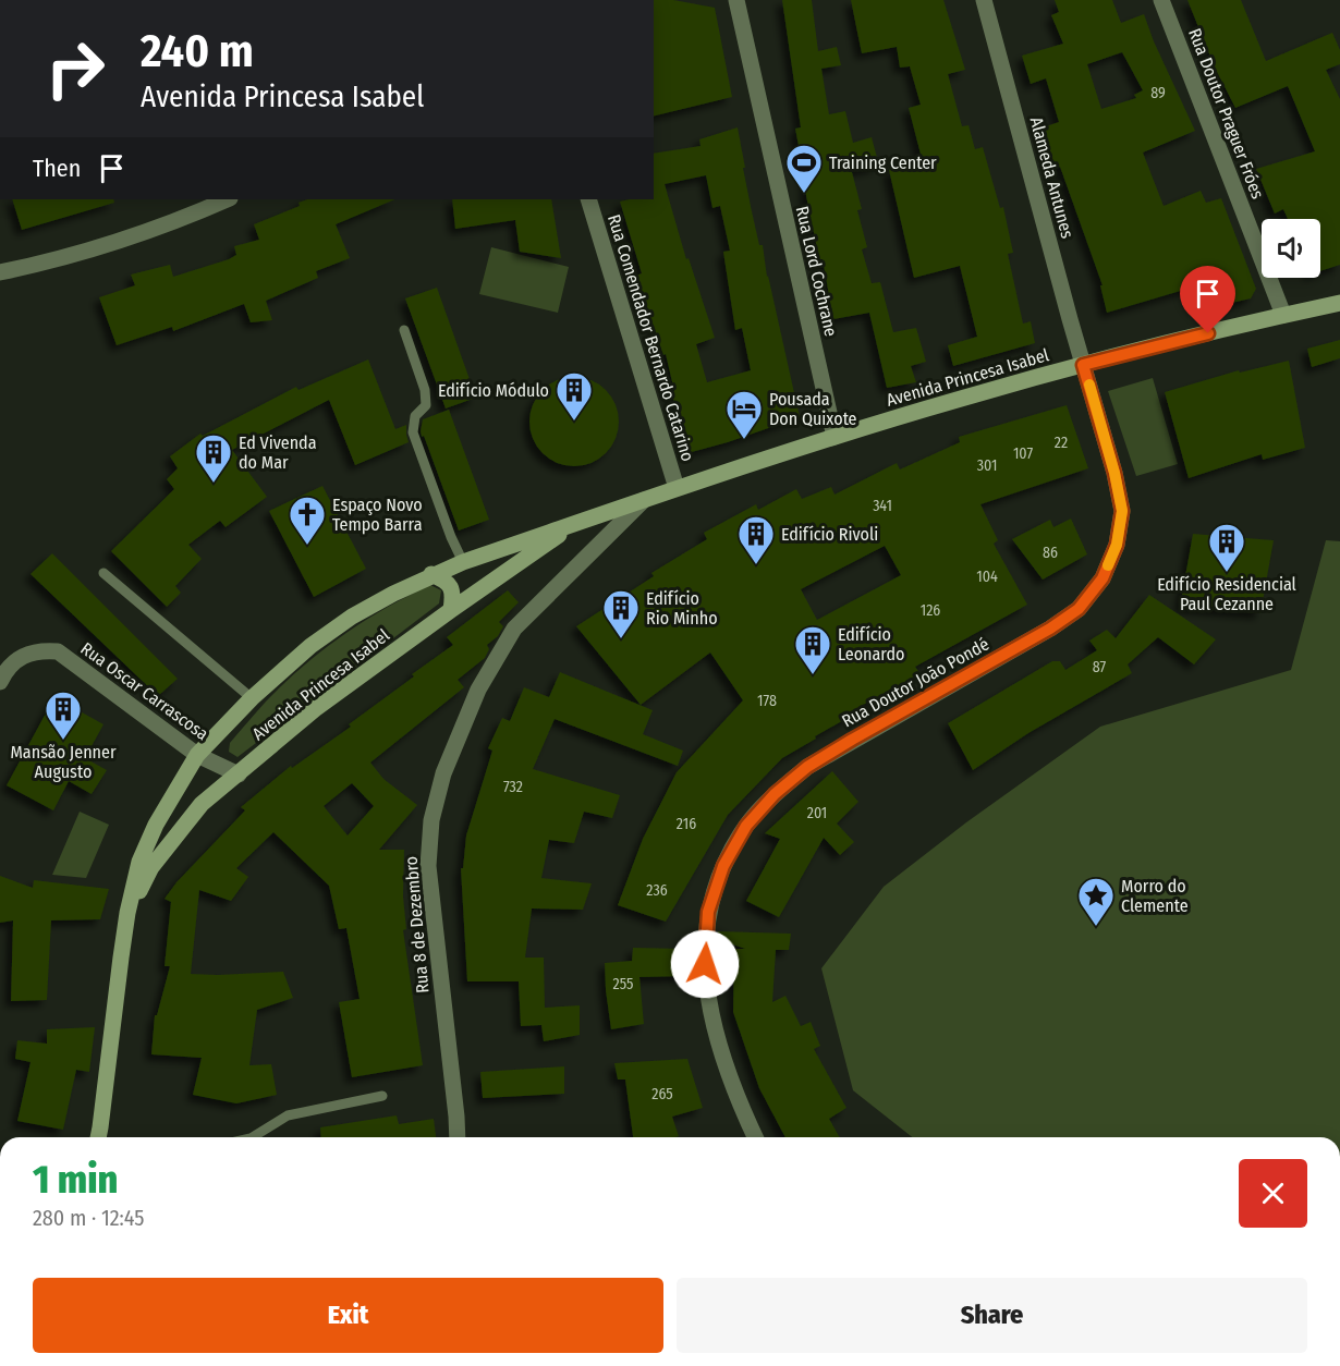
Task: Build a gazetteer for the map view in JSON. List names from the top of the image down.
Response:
{
  "streets": {
    "main road": ["Avenida Princesa Isabel"],
    "street": [
      "Rua Doutor Praguer Fróes",
      "Alameda Antunes",
      "Rua Lord Cochrane",
      "Rua Comendador Bernardo Catarino",
      "Rua Doutor João Pondé",
      "Rua Oscar Carrascosa",
      "Rua 8 de Dezembro"
    ]
  },
  "crossings": [
    ["Rua Doutor Praguer Fróes", "Avenida Princesa Isabel"],
    ["Alameda Antunes", "Avenida Princesa Isabel"],
    ["Alameda Antunes", "Rua Doutor João Pondé"],
    ["Rua Lord Cochrane", "Avenida Princesa Isabel"],
    ["Rua Comendador Bernardo Catarino", "Avenida Princesa Isabel"],
    ["Avenida Princesa Isabel", "Rua Doutor João Pondé"],
    ["Avenida Princesa Isabel", "Rua Oscar Carrascosa"],
    ["Avenida Princesa Isabel", "Rua 8 de Dezembro"]
  ],
  "places": {
    "sports": ["Training Center"],
    "building": [
      "Edifício Módulo",
      "Ed Vivenda do Mar",
      "Edifício Rivoli",
      "Edifício Residencial Paul Cezanne",
      "Edifício Rio Minho",
      "Edifício Leonardo",
      "Mansão Jenner Augusto"
    ],
    "hotel": ["Pousada Don Quixote"],
    "church": ["Espaço Novo Tempo Barra"],
    "place": ["Morro do Clemente"]
  },
  "house_numbers": [
    "89",
    "22",
    "107",
    "301",
    "341",
    "86",
    "104",
    "126",
    "87",
    "178",
    "732",
    "201",
    "216",
    "236",
    "255",
    "265"
  ],
  "page": {
    "turn": ["240 m", "Avenida Princesa Isabel"],
    "then": "Then",
    "heading": ["1 min", "280 m · 12:45"],
    "buttons": ["Exit", "Share"]
  }
}
